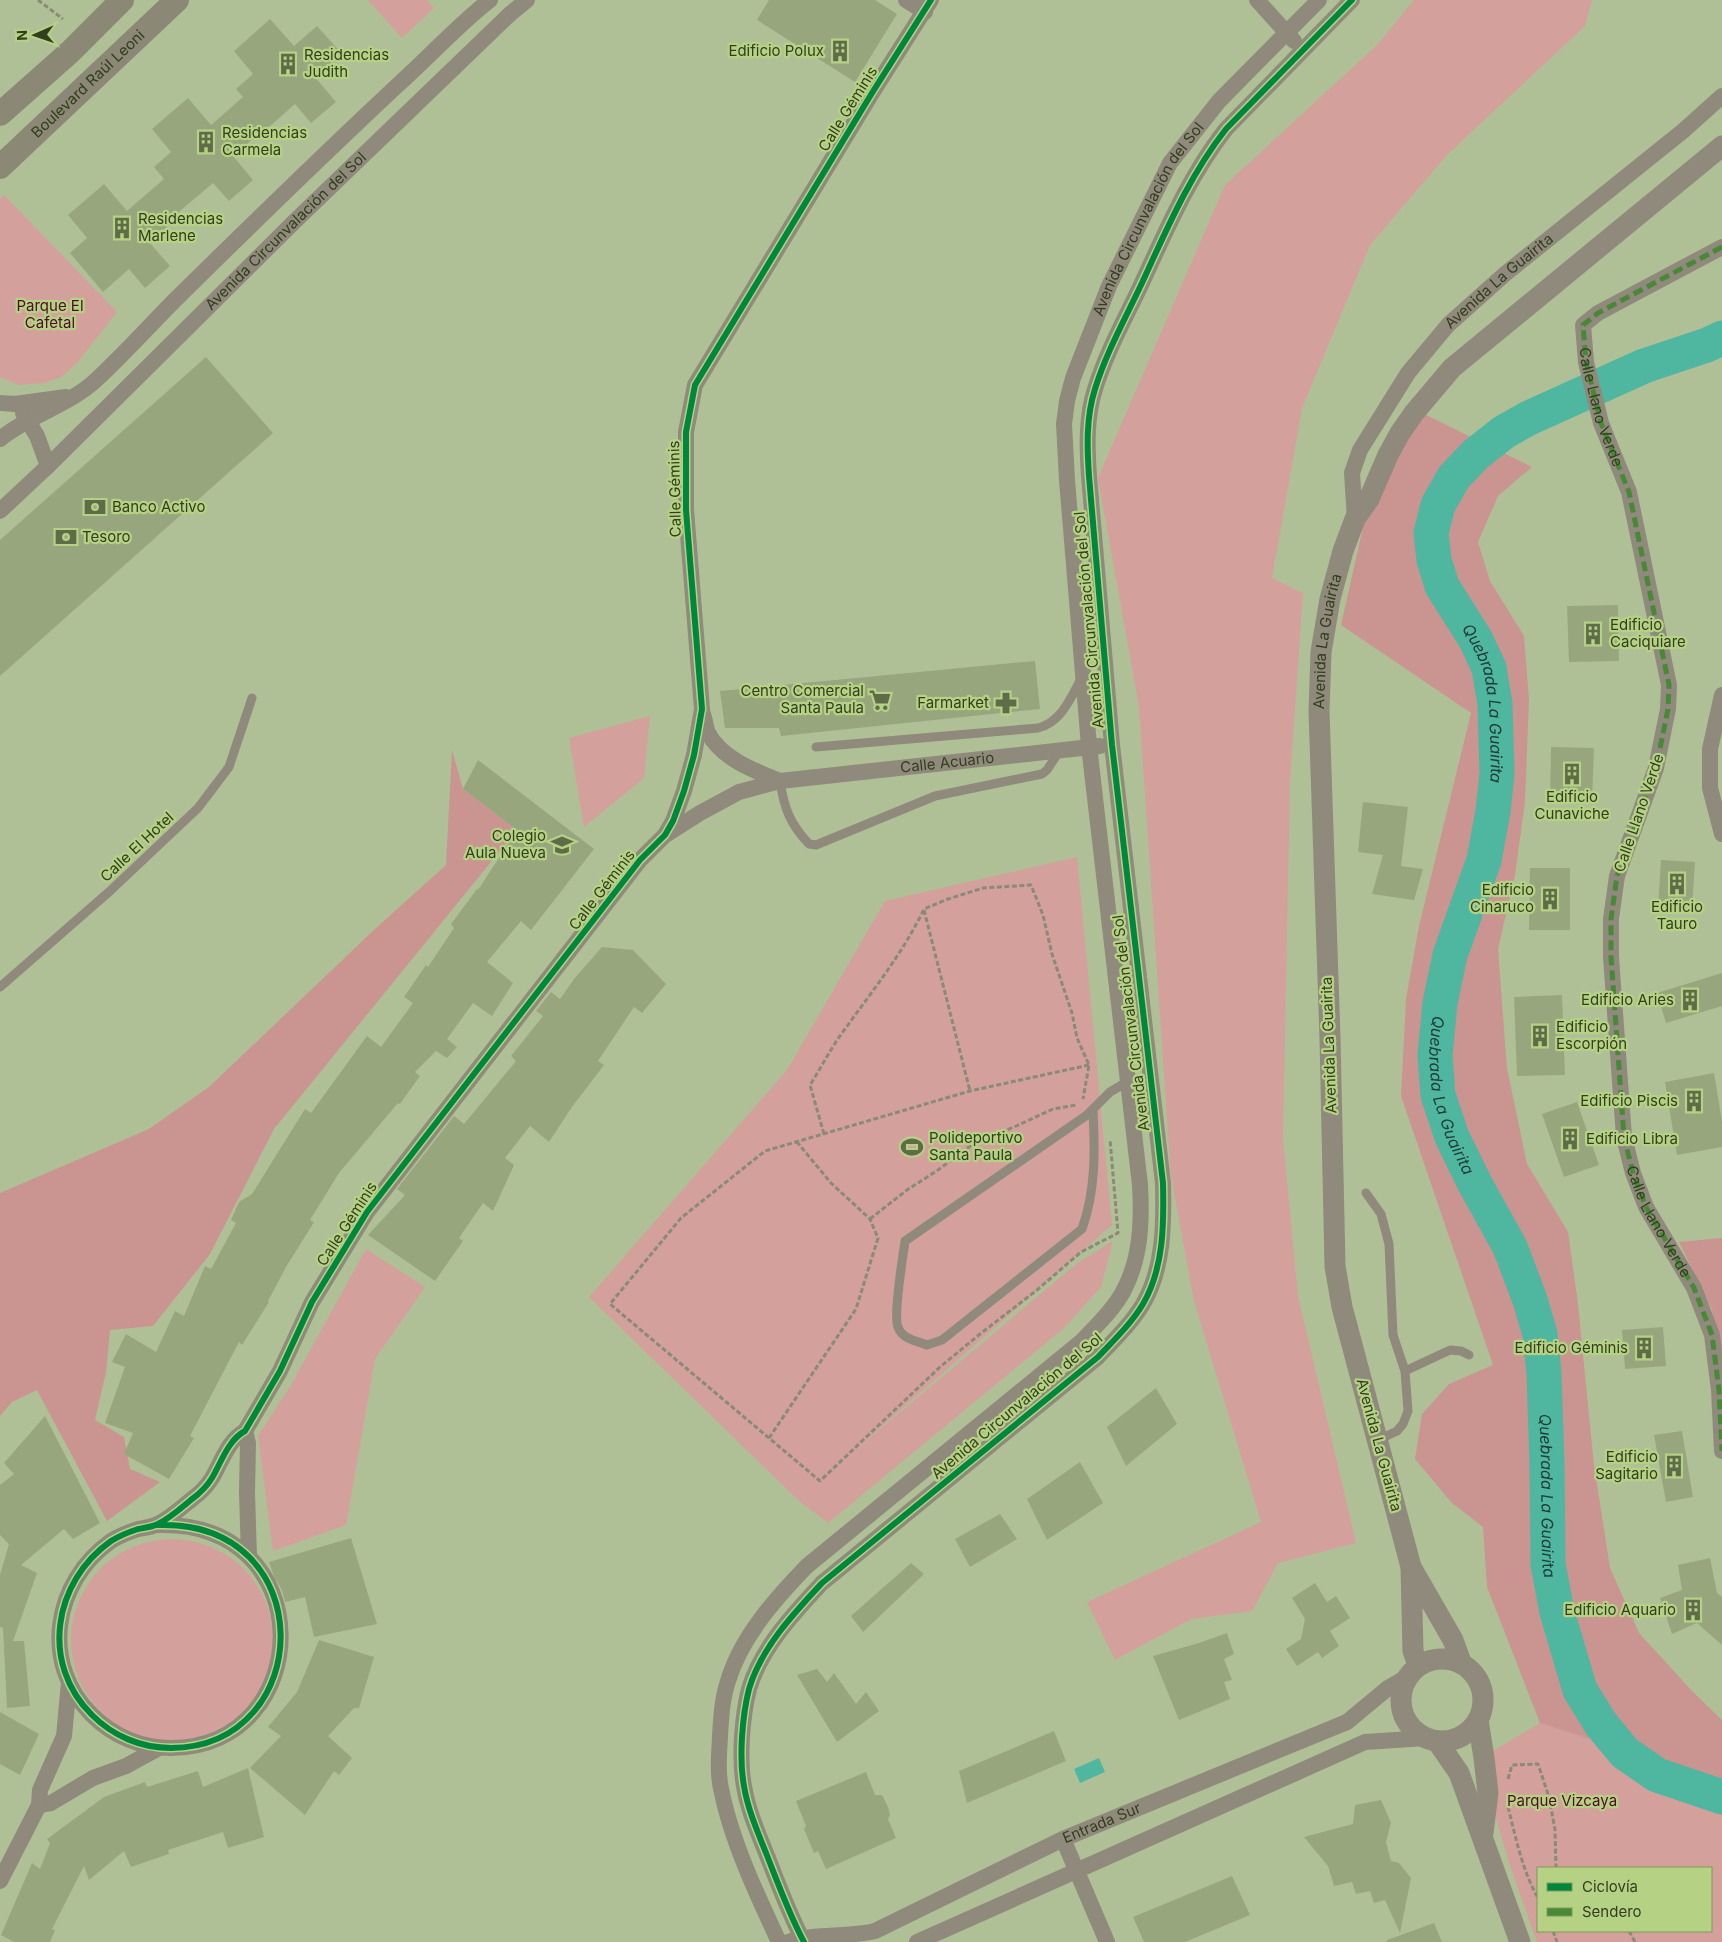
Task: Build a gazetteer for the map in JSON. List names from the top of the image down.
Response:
{
  "streets": {
    "main road": ["Boulevard Raúl Leoni"],
    "street": [
      "Calle Géminis",
      "Avenida Circunvalación del Sol",
      "Avenida La Guairita",
      "Calle Llano Verde",
      "Calle Acuario",
      "Entrada Sur"
    ],
    "lane": ["Calle El Hotel"]
  },
  "crossings": [
    ["Calle Géminis", "Calle Acuario"],
    ["Avenida Circunvalación del Sol", "Calle Acuario"],
    ["Avenida Circunvalación del Sol", "Entrada Sur"],
    ["Avenida La Guairita", "Entrada Sur"]
  ],
  "water": ["Quebrada La Guairita"],
  "parks": ["Parque El Cafetal", "Parque Vizcaya"],
  "places": {
    "building": [
      "Edificio Polux",
      "Residencias Judith",
      "Residencias Carmela",
      "Residencias Marlene",
      "Edificio Caciquiare",
      "Edificio Cunaviche",
      "Edificio Tauro",
      "Edificio Cinaruco",
      "Edificio Aries",
      "Edificio Escorpión",
      "Edificio Piscis",
      "Edificio Libra",
      "Edificio Géminis",
      "Edificio Sagitario",
      "Edificio Aquario"
    ],
    "bank": ["Banco Activo", "Tesoro"],
    "supermarket": ["Centro Comercial Santa Paula"],
    "pharmacy": ["Farmarket"],
    "school or university": ["Colegio Aula Nueva"],
    "sports": ["Polideportivo Santa Paula"]
  },
  "legend": ["Ciclovía", "Sendero"],
  "north": "left"
}
